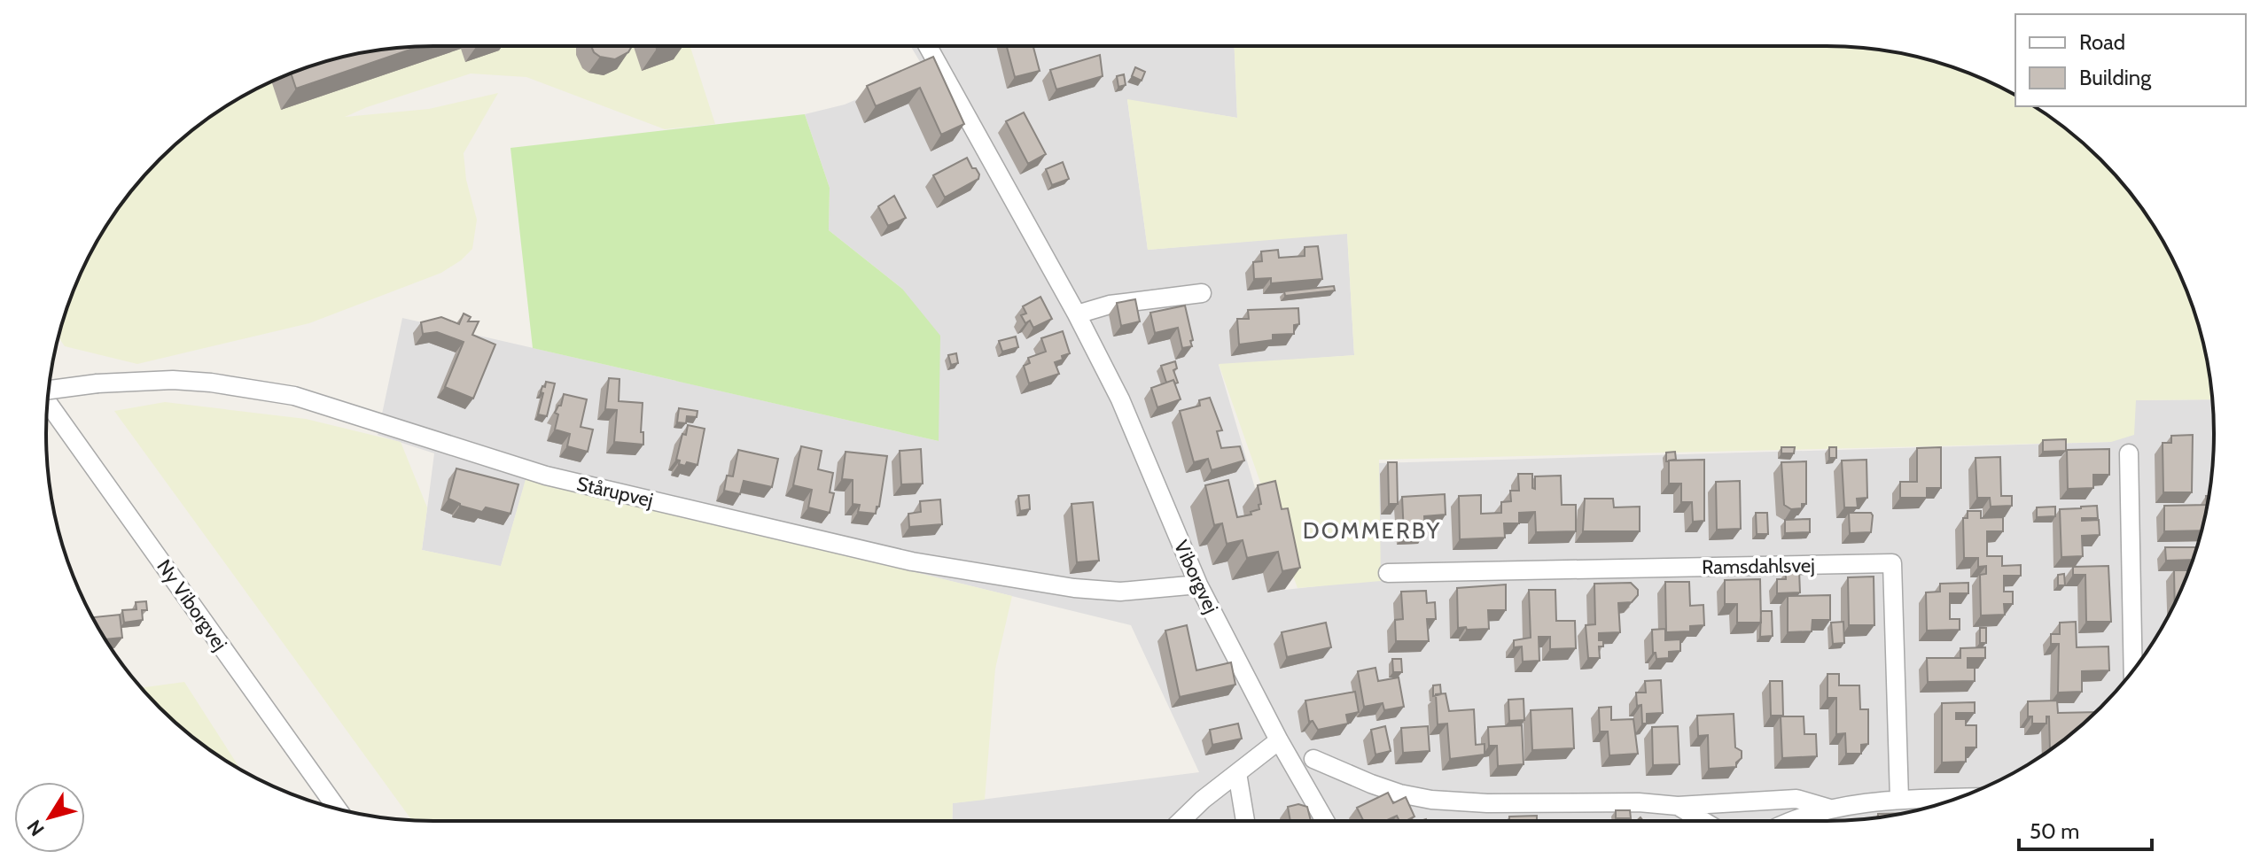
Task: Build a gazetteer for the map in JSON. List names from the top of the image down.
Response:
{
  "streets": {
    "street": [
      "Stårupvej",
      "Ramsdahlsvej",
      "Viborgvej",
      "Ny Viborgvej"
    ]
  },
  "crossings": [
    ["Stårupvej", "Viborgvej"]
  ],
  "districts": ["DOMMERBY"],
  "legend": ["Road", "Building"],
  "scale_bar": "50 m",
  "north": "bottom left"
}
